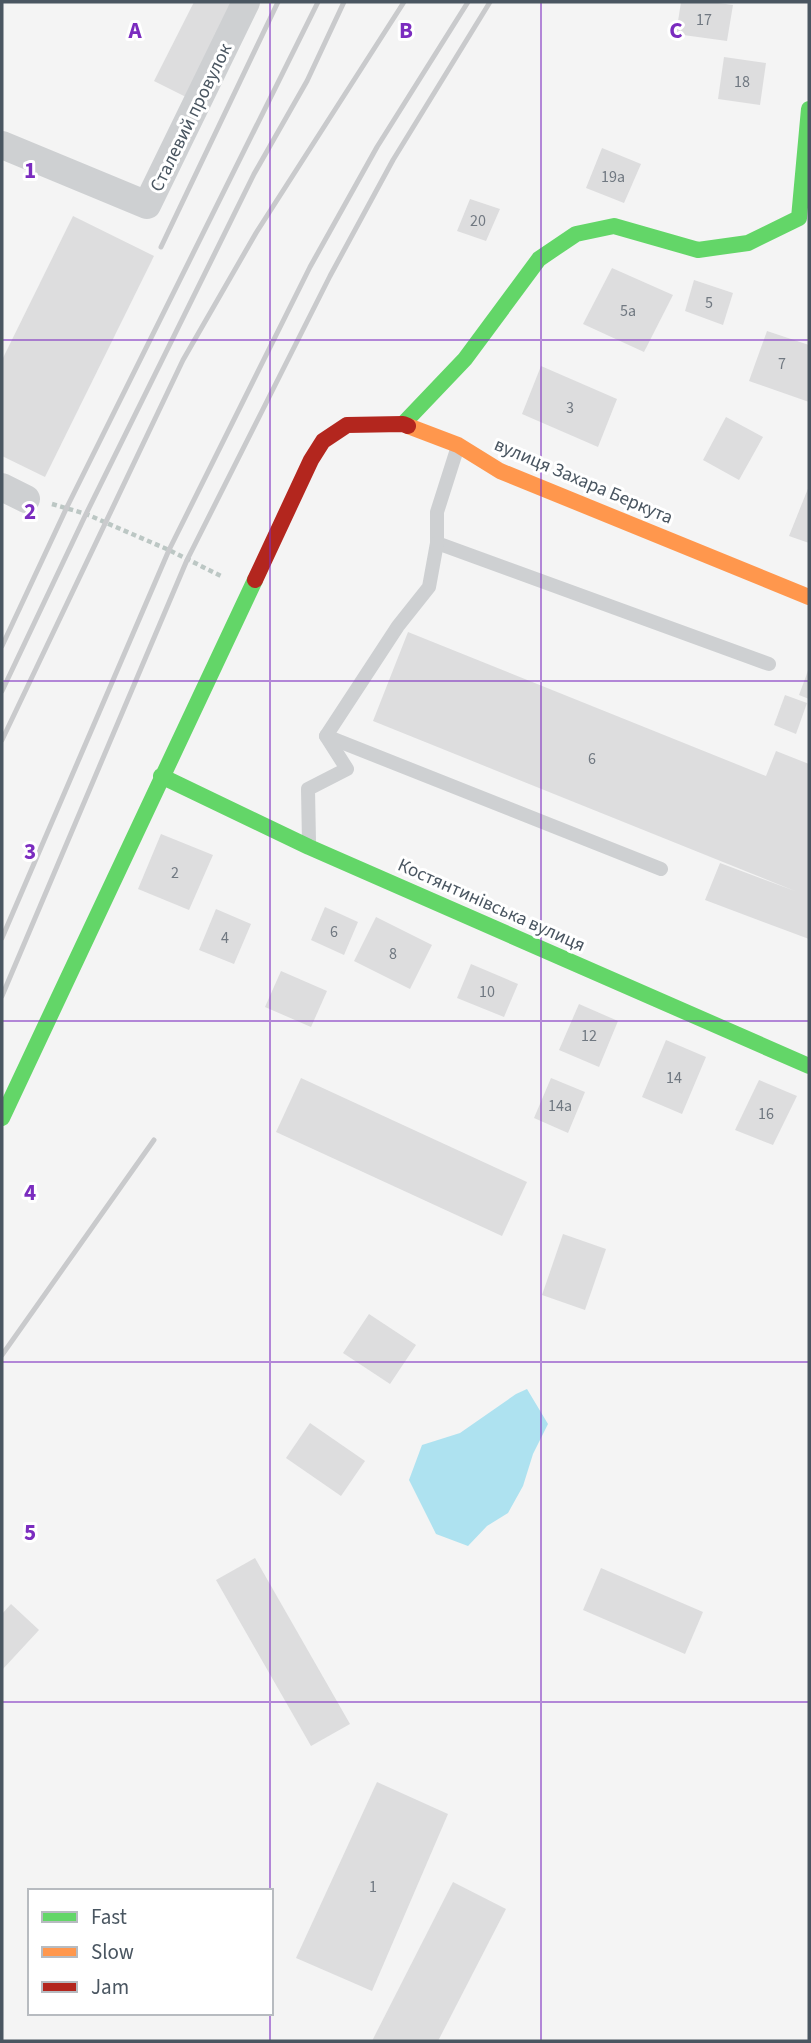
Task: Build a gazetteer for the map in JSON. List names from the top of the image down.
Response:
{
  "streets": {
    "street": ["Сталевий провулок", "вулиця Захара Беркута", "Костянтинівська вулиця"]
  },
  "crossings": [
    ["вулиця Захара Беркута", "Костянтинівська вулиця"]
  ],
  "house_numbers": [
    "17",
    "18",
    "19а",
    "20",
    "5",
    "5а",
    "7",
    "3",
    "6",
    "2",
    "6",
    "4",
    "8",
    "10",
    "12",
    "14",
    "14а",
    "16",
    "1"
  ],
  "legend": ["Fast", "Slow", "Jam"],
  "grid": {
    "columns": ["A", "B", "C"],
    "rows": [
      "1",
      "2",
      "3",
      "4",
      "5"
    ]
  }
}
